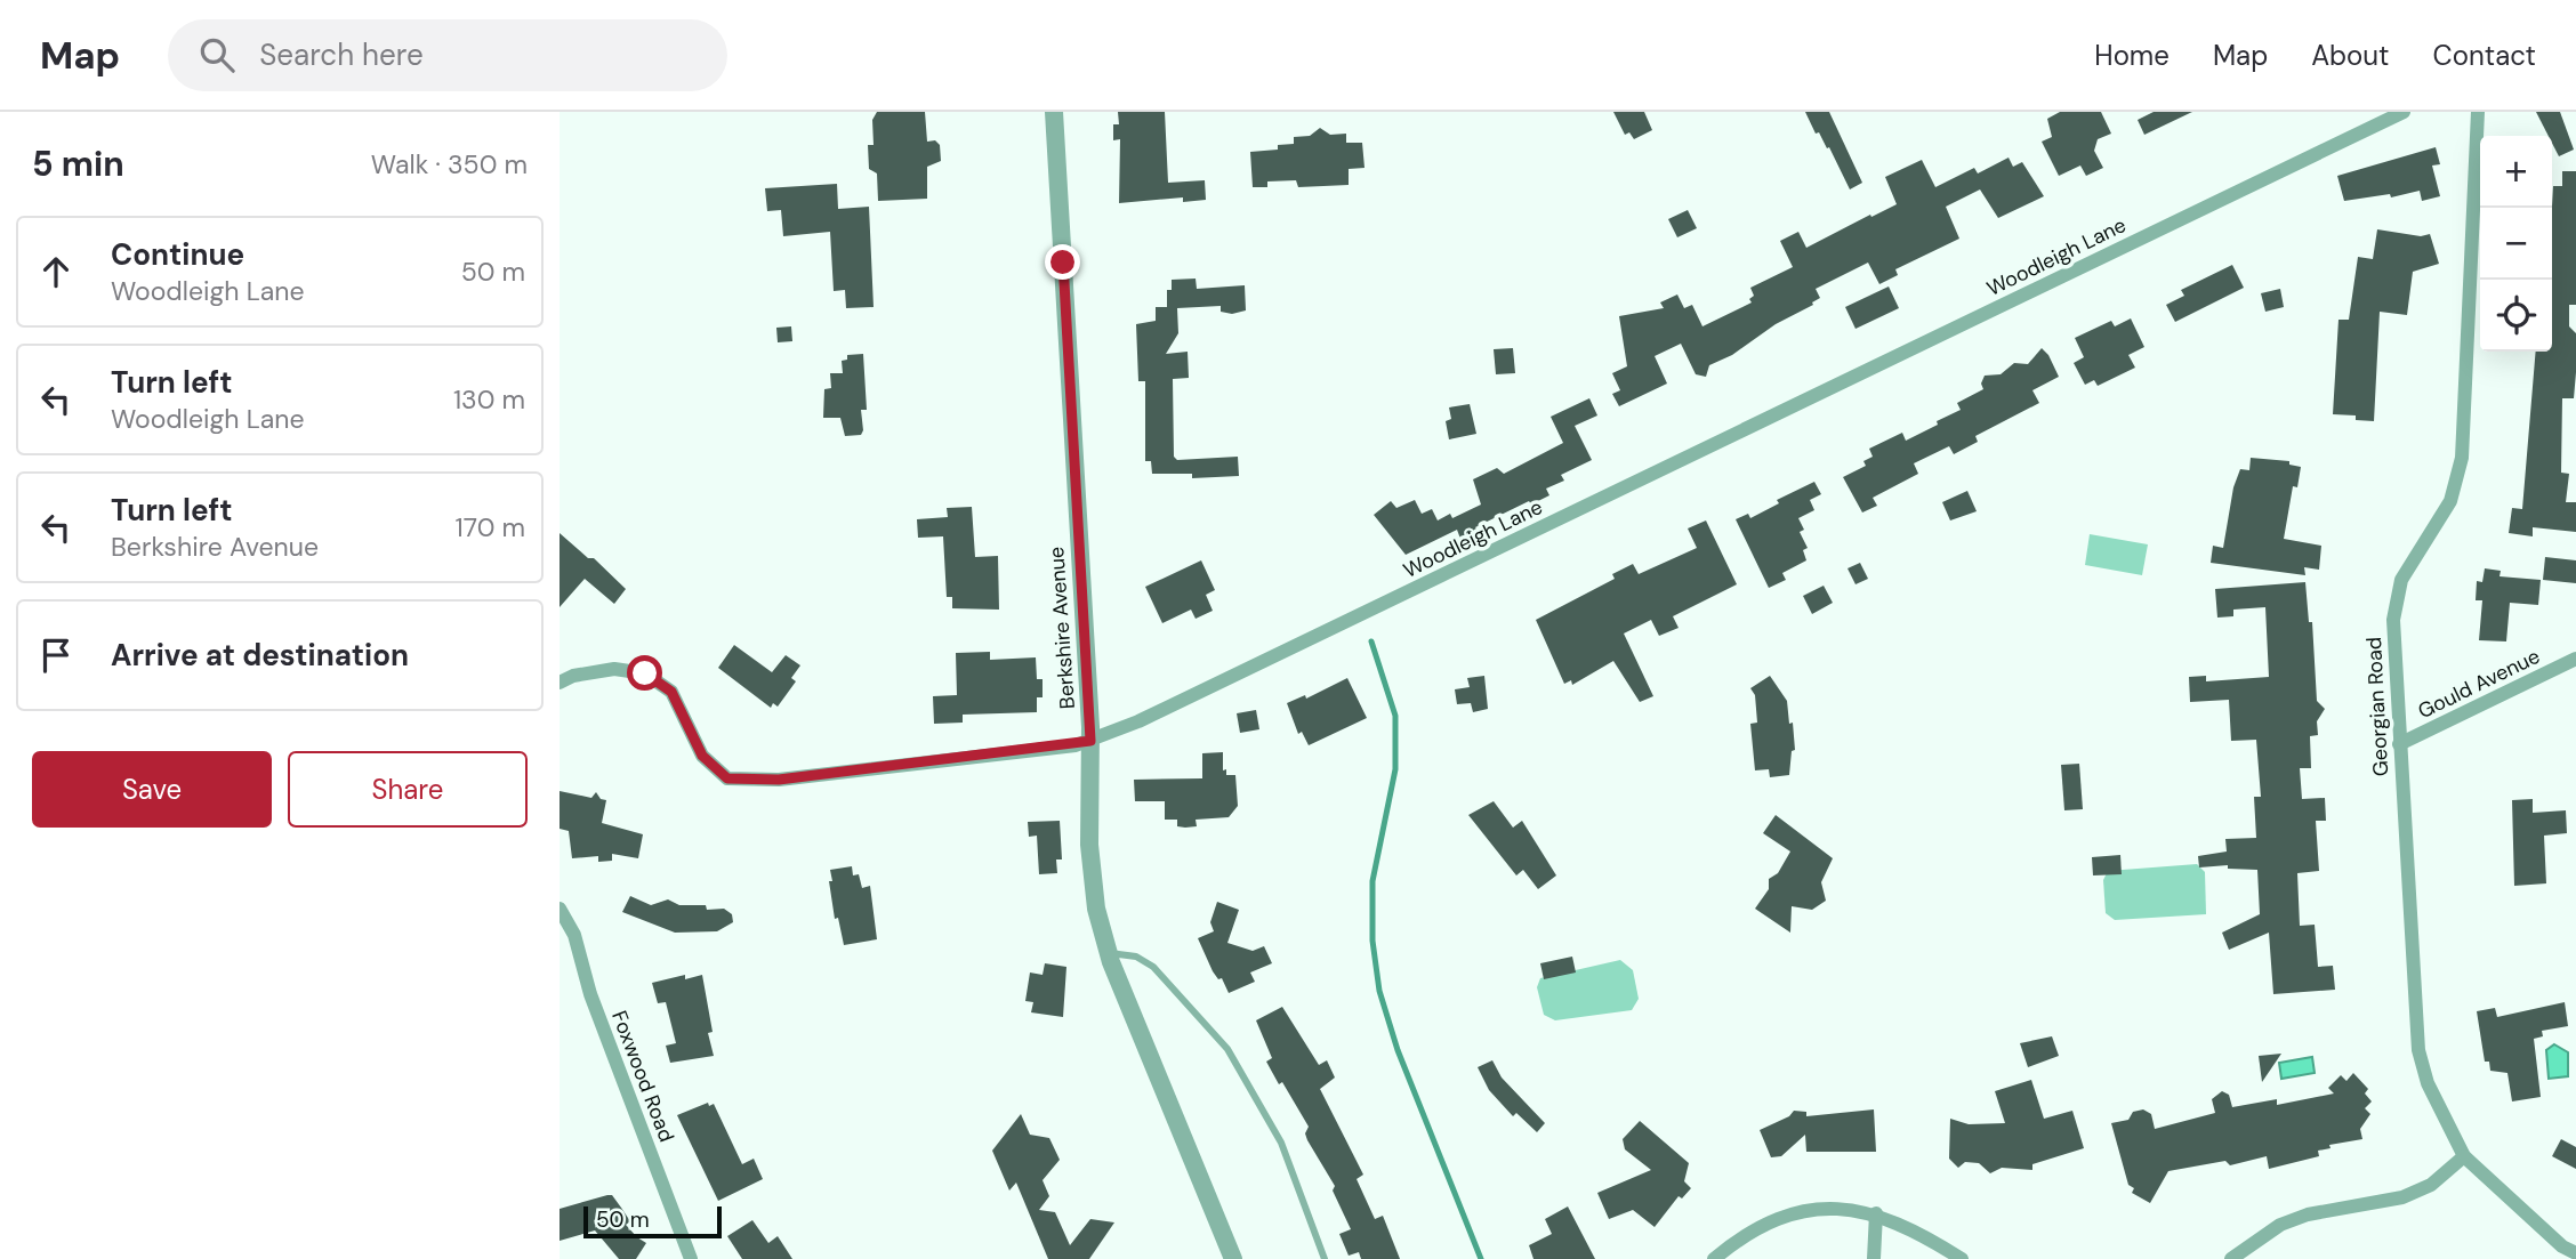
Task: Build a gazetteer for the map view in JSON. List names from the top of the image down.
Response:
{
  "streets": {
    "street": [
      "Woodleigh Lane",
      "Berkshire Avenue",
      "Gould Avenue",
      "Georgian Road",
      "Foxwood Road"
    ]
  },
  "crossings": [
    ["Woodleigh Lane", "Berkshire Avenue"],
    ["Gould Avenue", "Georgian Road"]
  ],
  "scale_bar": "50 m",
  "page": {
    "header": "Map",
    "search": "Search here",
    "nav": [
      "Home",
      "Map",
      "About",
      "Contact"
    ],
    "heading": ["5 min", "Walk · 350 m"],
    "map_buttons": ["+", "−"],
    "list": [
      ["Continue", "Woodleigh Lane", "50 m"],
      ["Turn left", "Woodleigh Lane", "130 m"],
      ["Turn left", "Berkshire Avenue", "170 m"],
      "Arrive at destination"
    ],
    "buttons": ["Save", "Share"],
    "scale": "50 m"
  }
}
